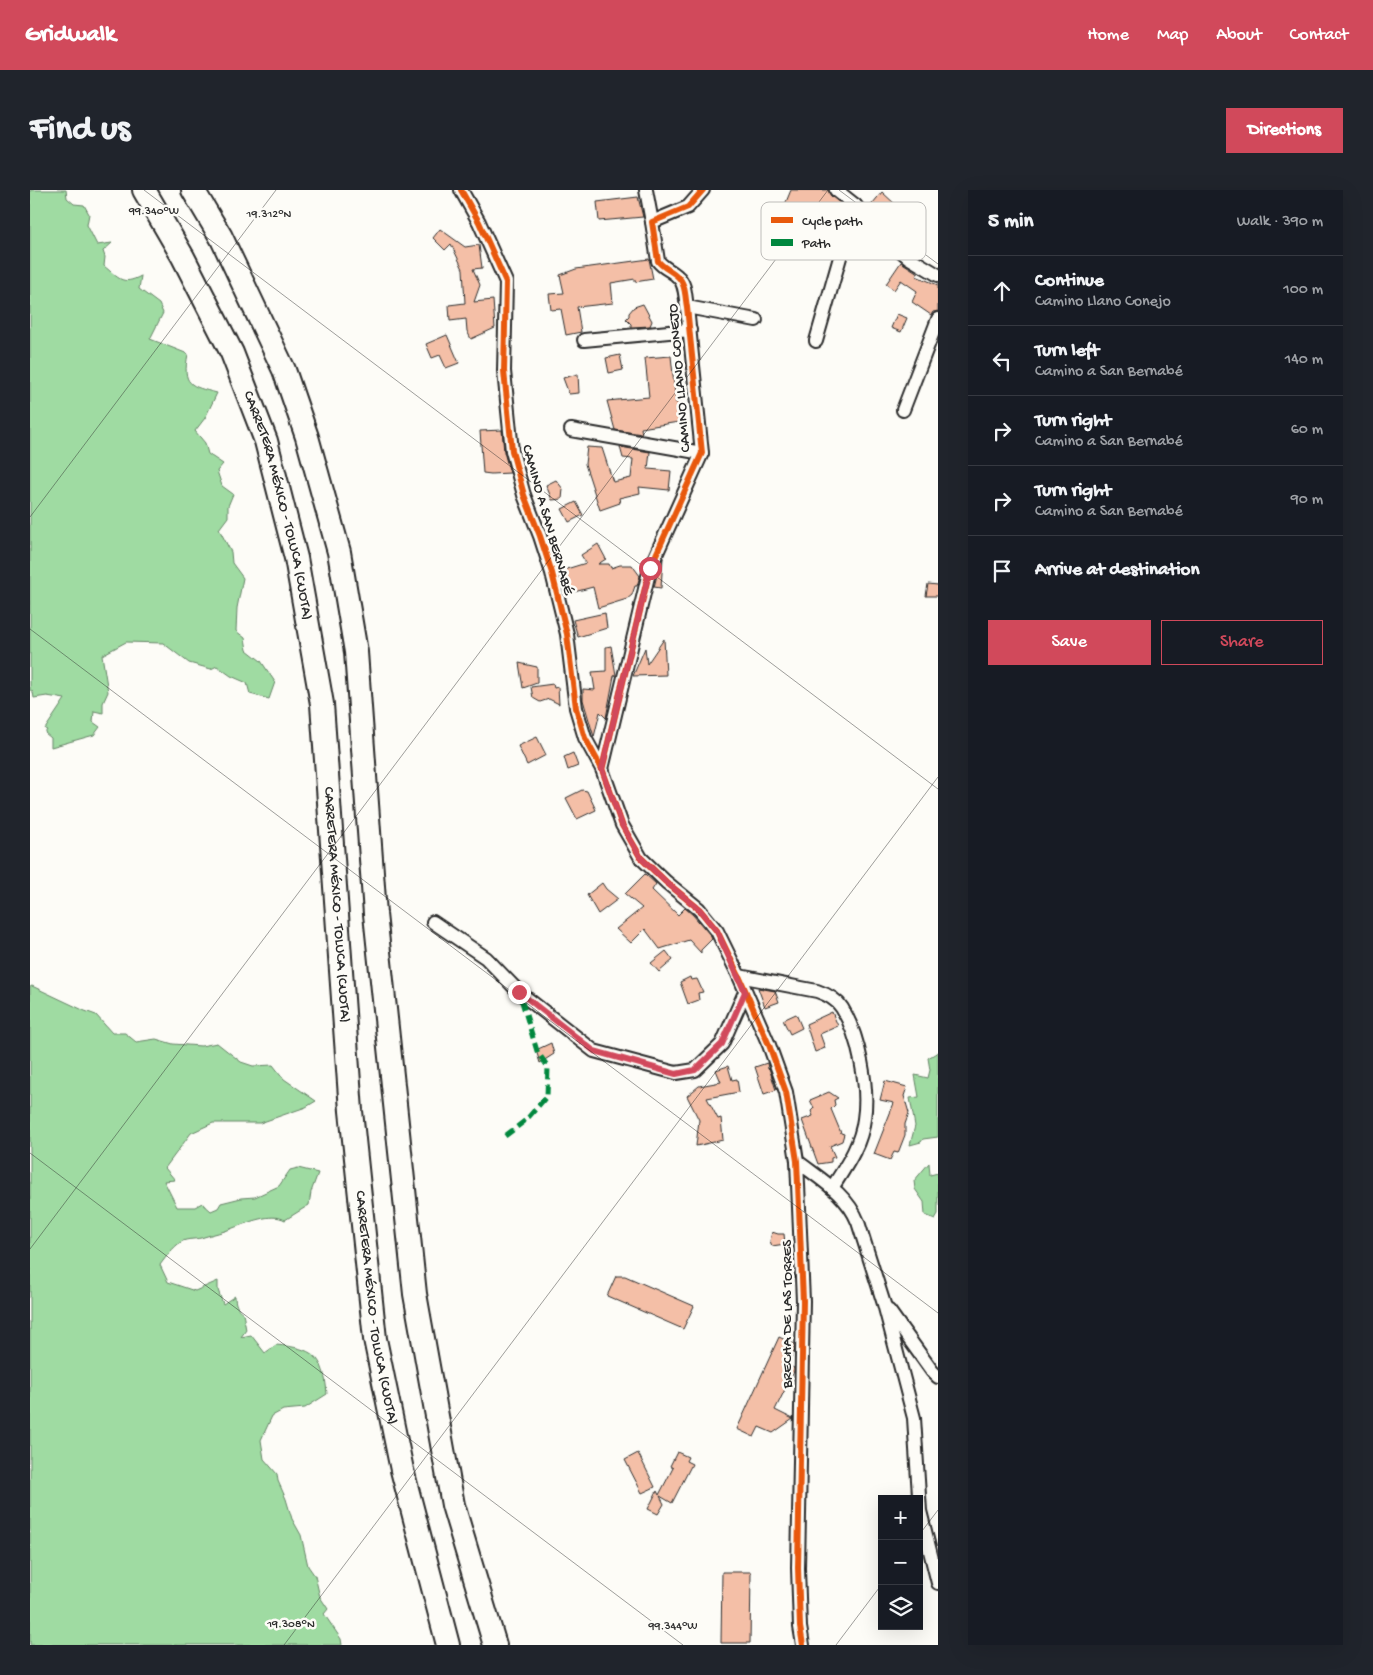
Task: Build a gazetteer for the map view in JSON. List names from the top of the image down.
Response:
{
  "streets": {
    "highway": ["CARRETERA MÉXICO - TOLUCA (CUOTA)"],
    "street": ["CAMINO LLANO CONEJO", "CAMINO A SAN BERNABÉ", "BRECHA DE LAS TORRES"]
  },
  "crossings": [
    ["CAMINO LLANO CONEJO", "CAMINO A SAN BERNABÉ"],
    ["CAMINO A SAN BERNABÉ", "BRECHA DE LAS TORRES"]
  ],
  "legend": ["Cycle path", "Path"],
  "page": {
    "header": "Gridwalk",
    "nav": [
      "Home",
      "Map",
      "About",
      "Contact"
    ],
    "buttons": [
      "Directions",
      ["Save", "Share"]
    ],
    "title": "Find us",
    "heading": ["5 min", "Walk · 390 m"],
    "list": [
      ["Continue", "Camino Llano Conejo", "100 m"],
      ["Turn left", "Camino a San Bernabé", "140 m"],
      ["Turn right", "Camino a San Bernabé", "60 m"],
      ["Turn right", "Camino a San Bernabé", "90 m"],
      "Arrive at destination"
    ],
    "map_buttons": ["+", "−"]
  },
  "coordinates": [
    "99.340°W",
    "19.312°N",
    "19.308°N",
    "99.344°W"
  ]
}
